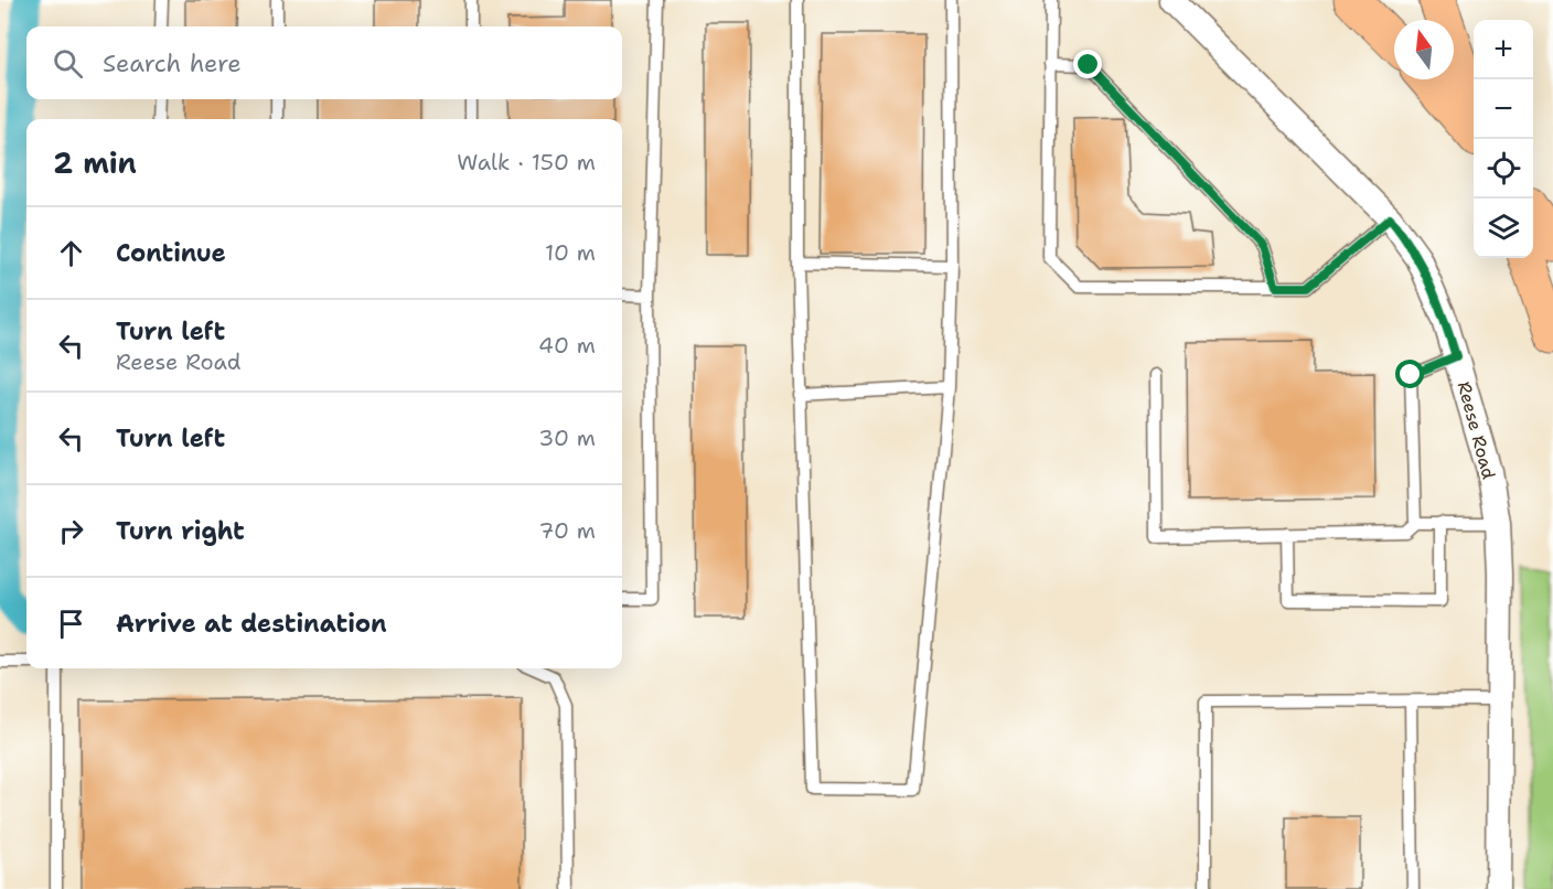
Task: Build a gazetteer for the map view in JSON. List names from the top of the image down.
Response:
{
  "streets": {
    "street": ["Reese Road"]
  },
  "north": "top",
  "page": {
    "map_buttons": ["+", "−"],
    "search": "Search here",
    "heading": ["2 min", "Walk · 150 m"],
    "list": [
      ["Continue", "10 m"],
      ["Turn left", "Reese Road", "40 m"],
      ["Turn left", "30 m"],
      ["Turn right", "70 m"],
      "Arrive at destination"
    ]
  }
}
